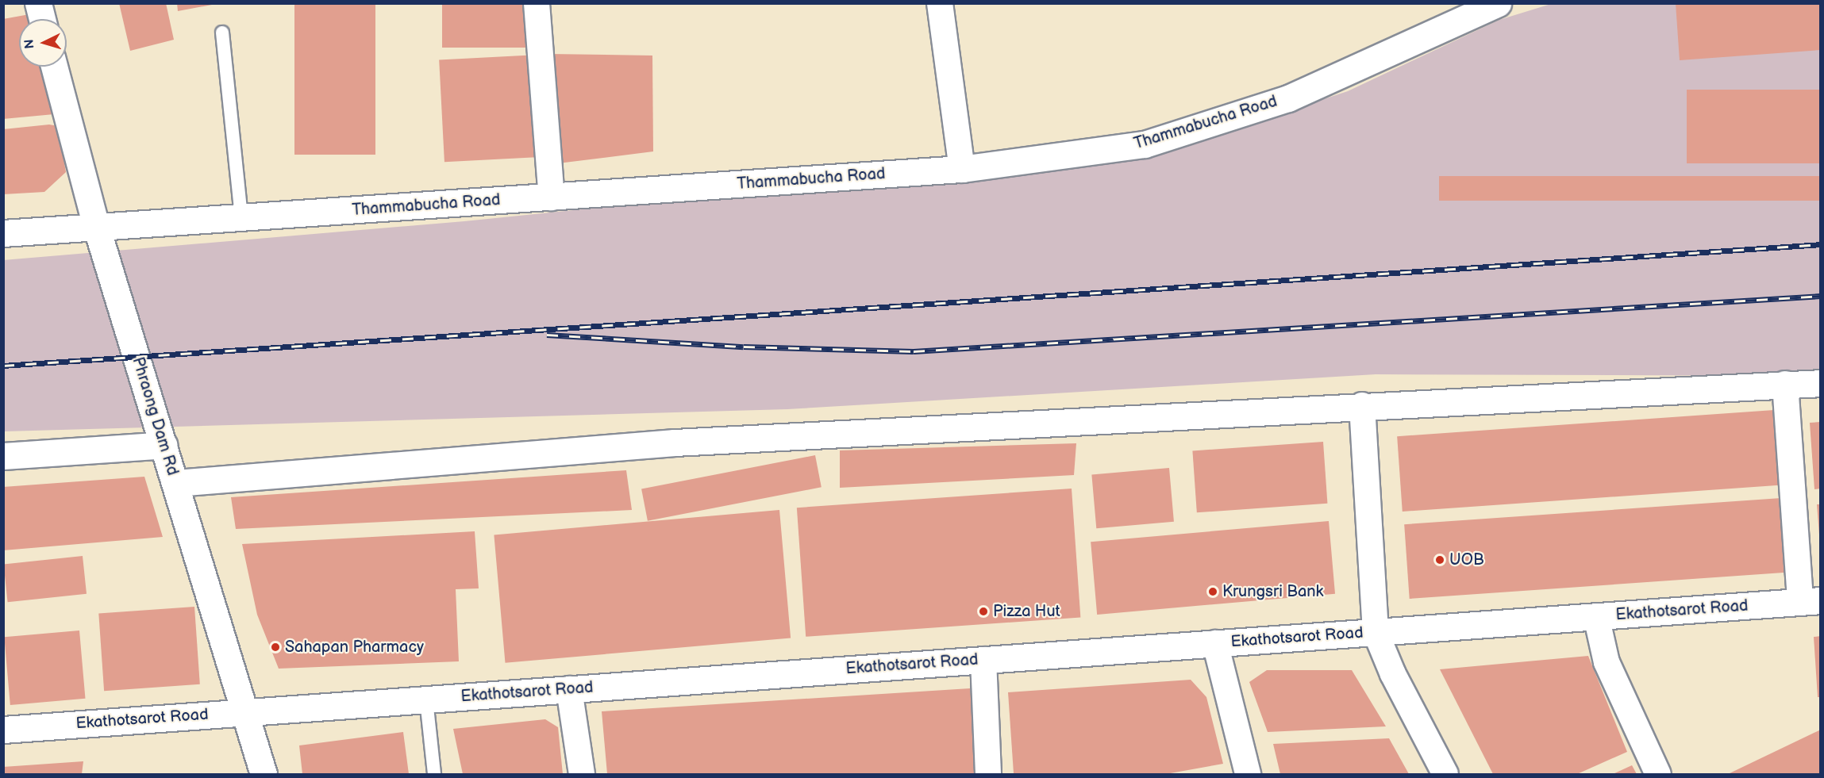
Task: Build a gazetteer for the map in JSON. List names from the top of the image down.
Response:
{
  "streets": {
    "main road": ["Thammabucha Road", "Phraong Dam Rd", "Ekathotsarot Road"]
  },
  "crossings": [
    ["Thammabucha Road", "Phraong Dam Rd"],
    ["Phraong Dam Rd", "Ekathotsarot Road"]
  ],
  "places": [
    "UOB",
    "Krungsri Bank",
    "Pizza Hut",
    "Sahapan Pharmacy"
  ],
  "north": "left"
}
